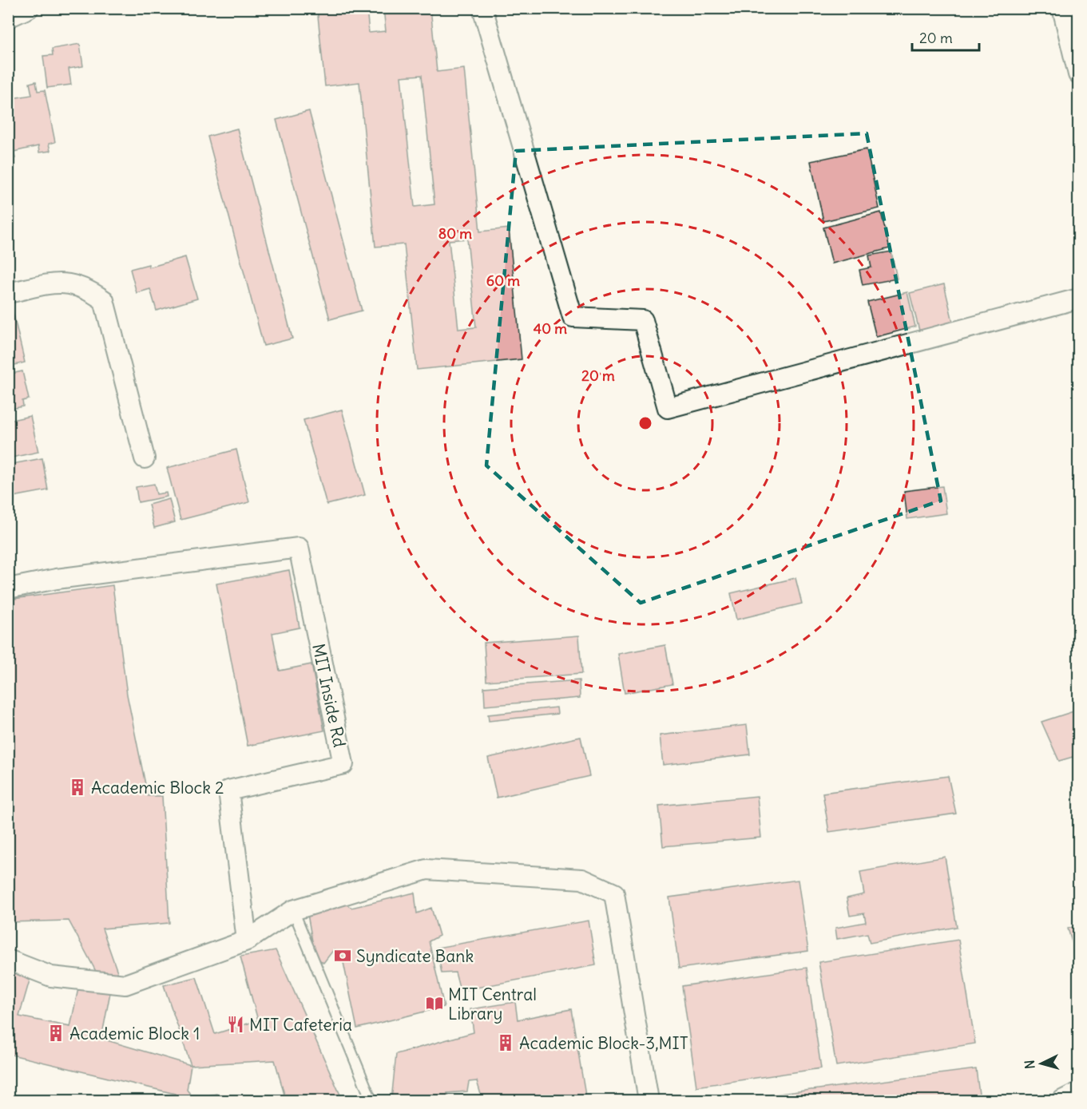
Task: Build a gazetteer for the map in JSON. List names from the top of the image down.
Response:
{
  "streets": {
    "street": ["MIT Inside Rd"]
  },
  "places": {
    "building": ["Academic Block 2", "Academic Block 1", "Academic Block-3,MIT"],
    "bank": ["Syndicate Bank"],
    "library": ["MIT Central Library"],
    "restaurant": ["MIT Cafeteria"]
  },
  "scale_bar": "20 m",
  "north": "left",
  "rings": [
    "80 m",
    "60 m",
    "40 m",
    "20 m"
  ]
}
